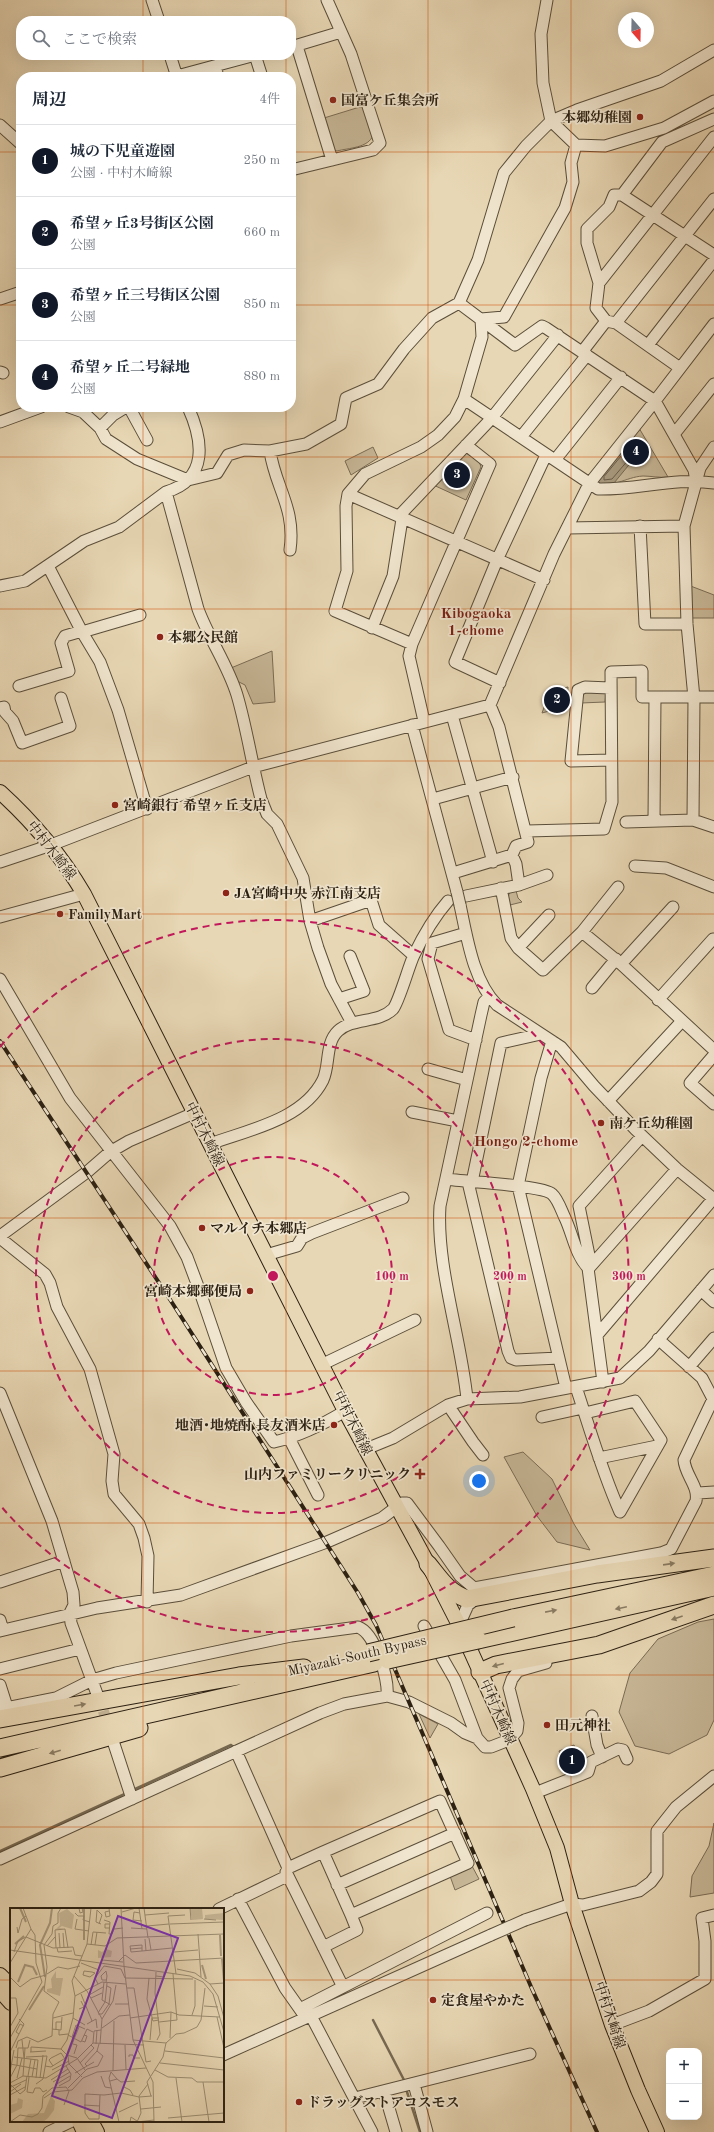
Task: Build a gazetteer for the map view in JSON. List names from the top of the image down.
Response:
{
  "streets": {
    "highway": ["Miyazaki-South Bypass"],
    "main road": ["中村木崎線"]
  },
  "districts": ["Kibogaoka 1-chome", "Hongo 2-chome"],
  "places": {
    "other": [
      "国富ケ丘集会所",
      "本郷幼稚園",
      "本郷公民館",
      "宮崎銀行 希望ヶ丘支店",
      "JA宮崎中央 赤江南支店",
      "FamilyMart",
      "南ケ丘幼稚園",
      "マルイチ本郷店",
      "宮崎本郷郵便局",
      "地酒･地焼酎 長友酒米店",
      "田元神社",
      "定食屋やかた",
      "ドラッグストアコスモス"
    ],
    "health": ["山内ファミリークリニック"]
  },
  "north": "bottom",
  "page": {
    "search": "ここで検索",
    "heading": ["周辺", "4件"],
    "list": [
      {
        "mark": "1",
        "name": "城の下児童遊園",
        "note": "公園 · 中村木崎線",
        "value": "250 m"
      },
      {
        "mark": "2",
        "name": "希望ヶ丘3号街区公園",
        "note": "公園",
        "value": "660 m"
      },
      {
        "mark": "3",
        "name": "希望ヶ丘三号街区公園",
        "note": "公園",
        "value": "850 m"
      },
      {
        "mark": "4",
        "name": "希望ヶ丘二号緑地",
        "note": "公園",
        "value": "880 m"
      }
    ],
    "pins": [
      "4",
      "3",
      "2",
      "1"
    ],
    "map_buttons": ["+", "−"]
  },
  "rings": ["100 m", "200 m", "300 m"]
}
